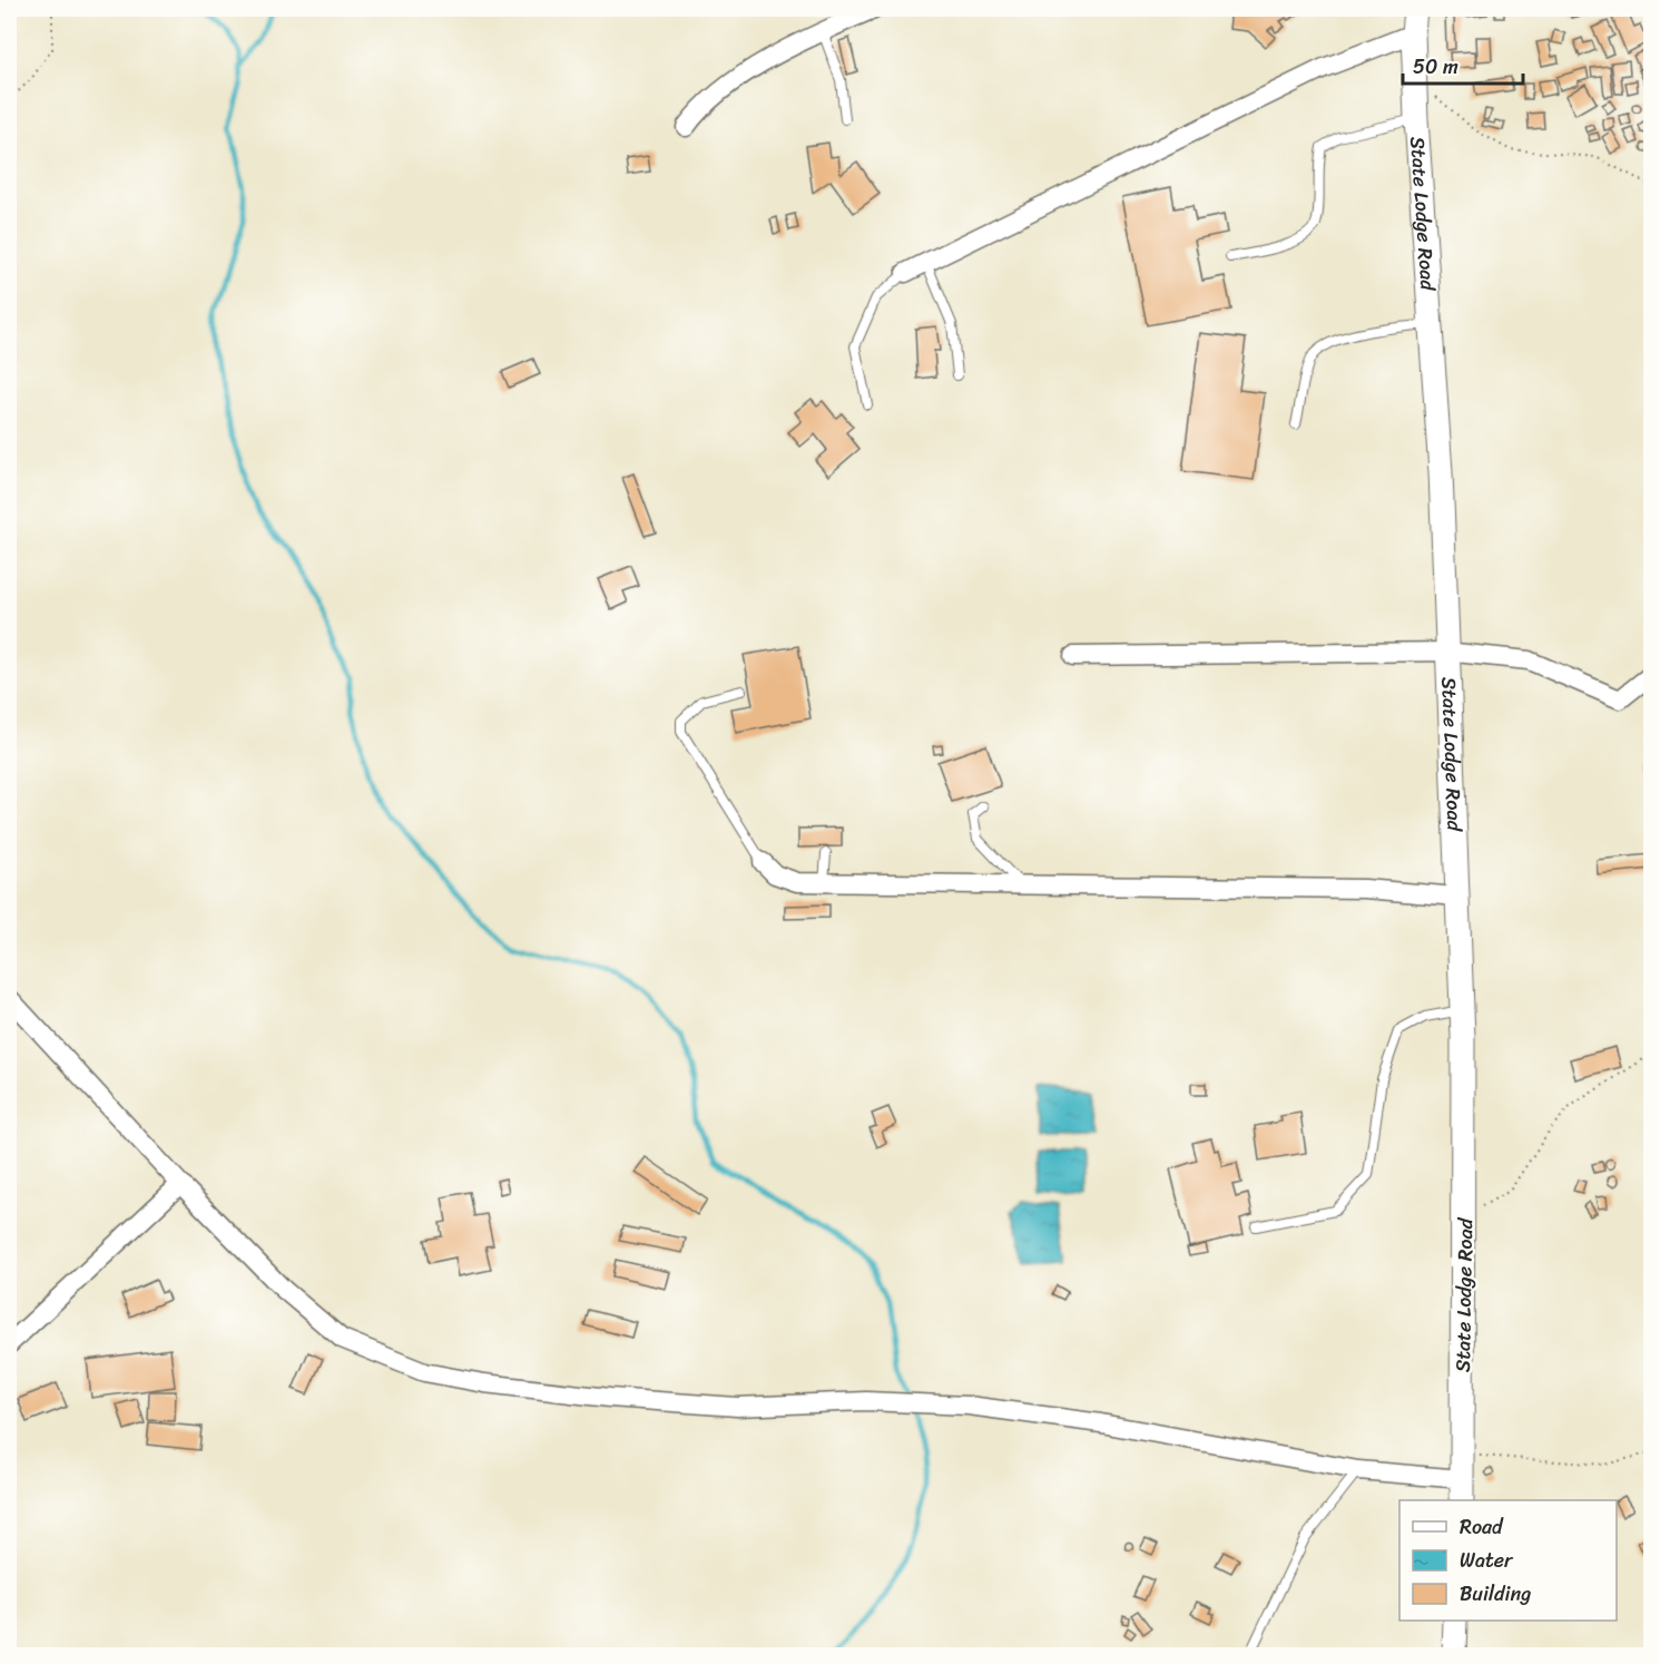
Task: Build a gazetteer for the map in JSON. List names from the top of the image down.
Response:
{
  "streets": {
    "street": ["State Lodge Road"]
  },
  "legend": ["Road", "Water", "Building"],
  "scale_bar": "50 m"
}
